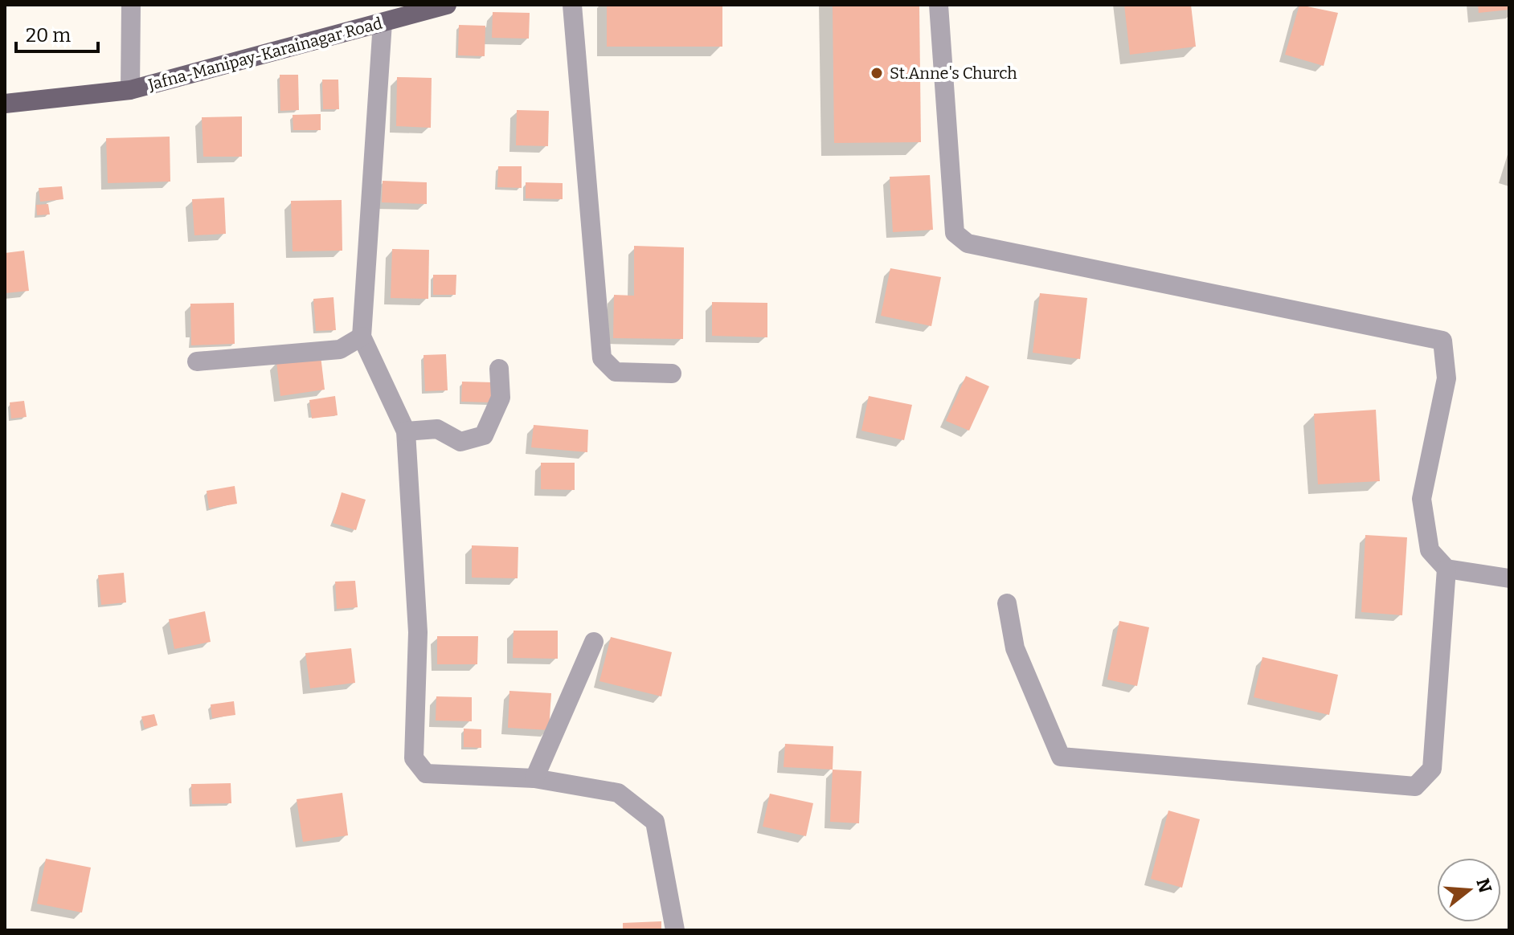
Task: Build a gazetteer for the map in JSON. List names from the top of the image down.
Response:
{
  "streets": {
    "main road": ["Jafna-Manipay-Karainagar Road"]
  },
  "places": ["St.Anne's Church"],
  "scale_bar": "20 m",
  "north": "right"
}
